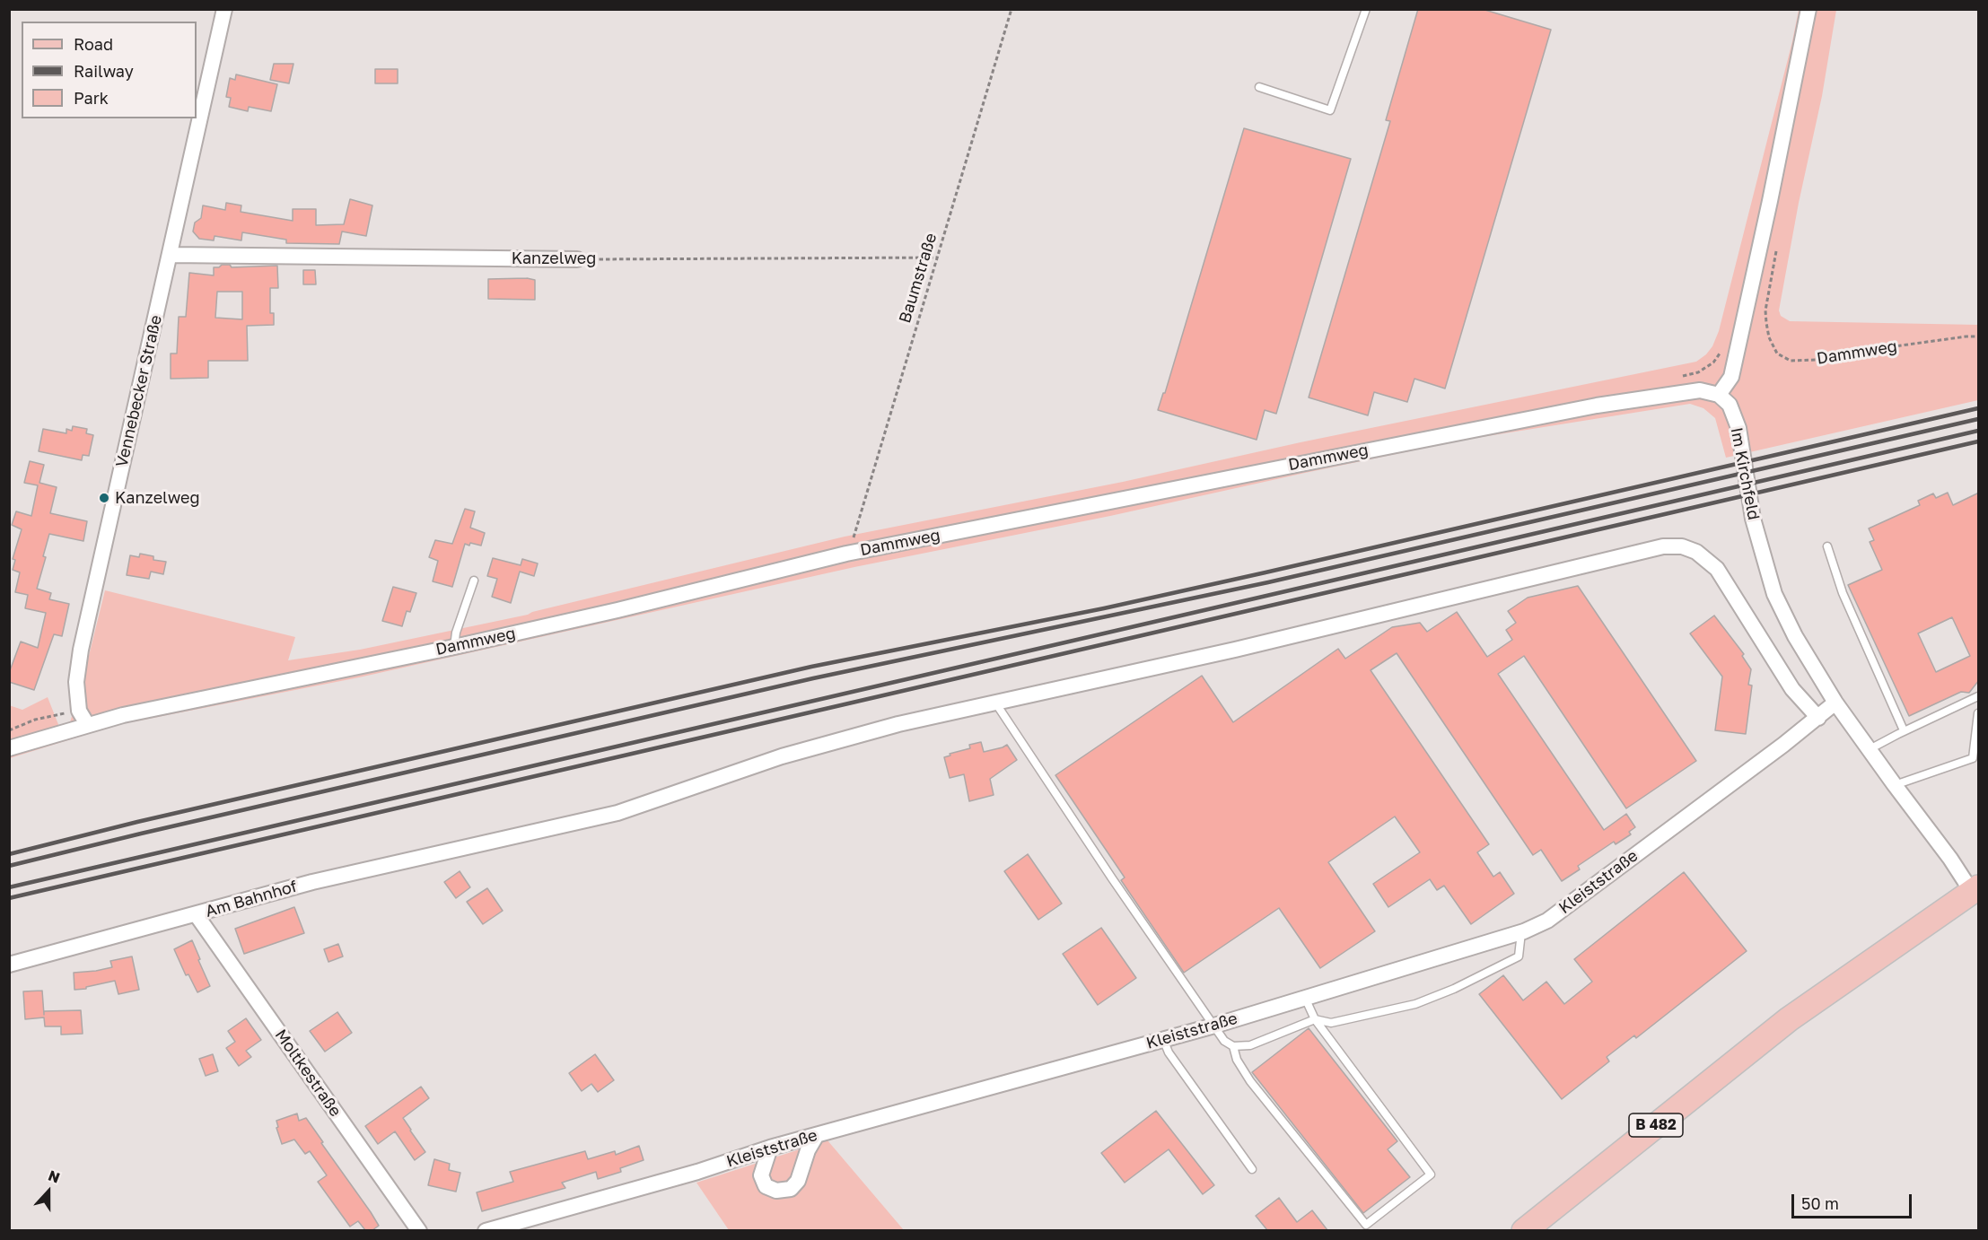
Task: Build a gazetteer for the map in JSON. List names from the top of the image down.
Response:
{
  "streets": {
    "main road": ["B 482"],
    "street": [
      "Kanzelweg",
      "Dammweg",
      "Vennebecker Straße",
      "Im Kirchfeld",
      "Kleiststraße",
      "Am Bahnhof",
      "Moltkestraße"
    ],
    "path": ["Baumstraße"]
  },
  "crossings": [
    ["Kanzelweg", "Baumstraße"],
    ["Kanzelweg", "Vennebecker Straße"],
    ["Baumstraße", "Dammweg"],
    ["Dammweg", "Vennebecker Straße"],
    ["Dammweg", "Im Kirchfeld"],
    ["Im Kirchfeld", "Kleiststraße"],
    ["Im Kirchfeld", "B 482"],
    ["Kleiststraße", "Am Bahnhof"],
    ["Am Bahnhof", "Moltkestraße"]
  ],
  "places": ["Kanzelweg"],
  "legend": ["Road", "Railway", "Park"],
  "scale_bar": "50 m",
  "north": "top"
}
